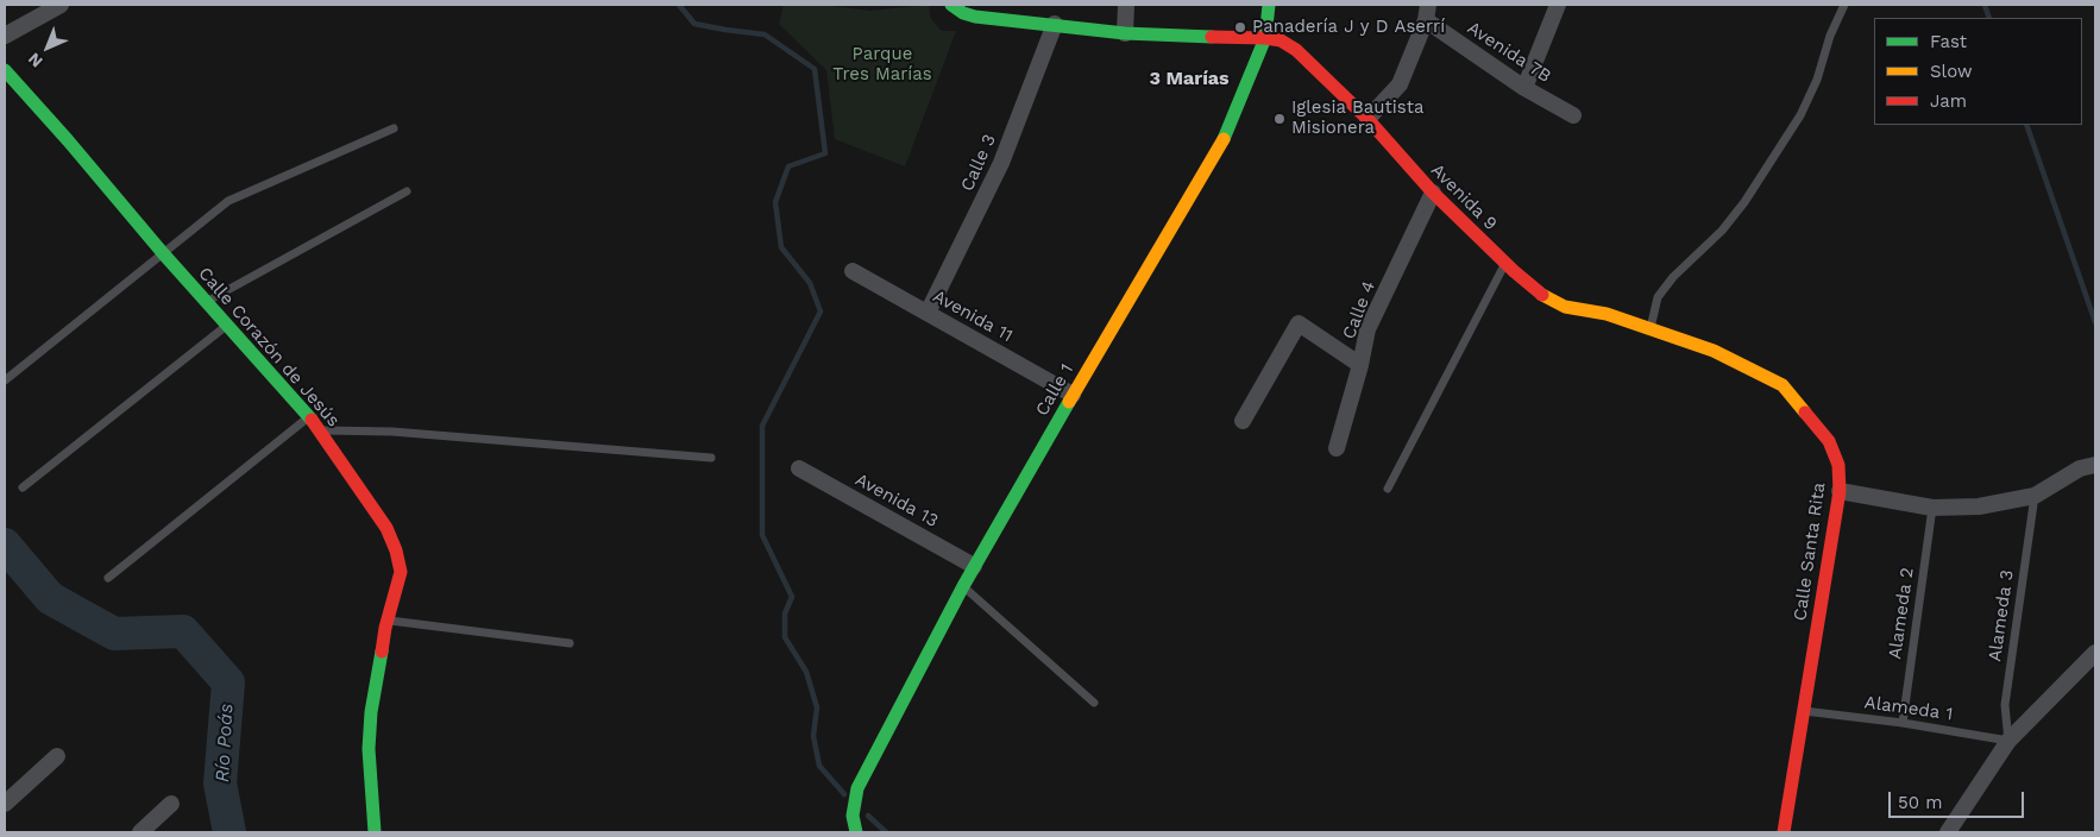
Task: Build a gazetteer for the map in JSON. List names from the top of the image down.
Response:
{
  "streets": {
    "street": [
      "Avenida 7B",
      "Calle 3",
      "Avenida 9",
      "Calle 4",
      "Avenida 11",
      "Calle Corazón de Jesús",
      "Calle 1",
      "Avenida 13",
      "Calle Santa Rita"
    ],
    "lane": ["Alameda 2", "Alameda 3", "Alameda 1"]
  },
  "crossings": [
    ["Calle 3", "Avenida 9"],
    ["Calle 3", "Avenida 11"],
    ["Avenida 9", "Calle 4"],
    ["Avenida 9", "Calle 1"],
    ["Avenida 9", "Calle Santa Rita"],
    ["Avenida 11", "Calle 1"],
    ["Calle 1", "Avenida 13"],
    ["Calle Santa Rita", "Alameda 1"],
    ["Alameda 2", "Alameda 1"],
    ["Alameda 3", "Alameda 1"]
  ],
  "districts": ["3 Marías"],
  "water": ["Río Poás"],
  "parks": ["Parque Tres Marías"],
  "places": ["Panadería J y D Aserrí", "Iglesia Bautista Misionera"],
  "legend": ["Fast", "Slow", "Jam"],
  "scale_bar": "50 m",
  "north": "bottom left"
}
